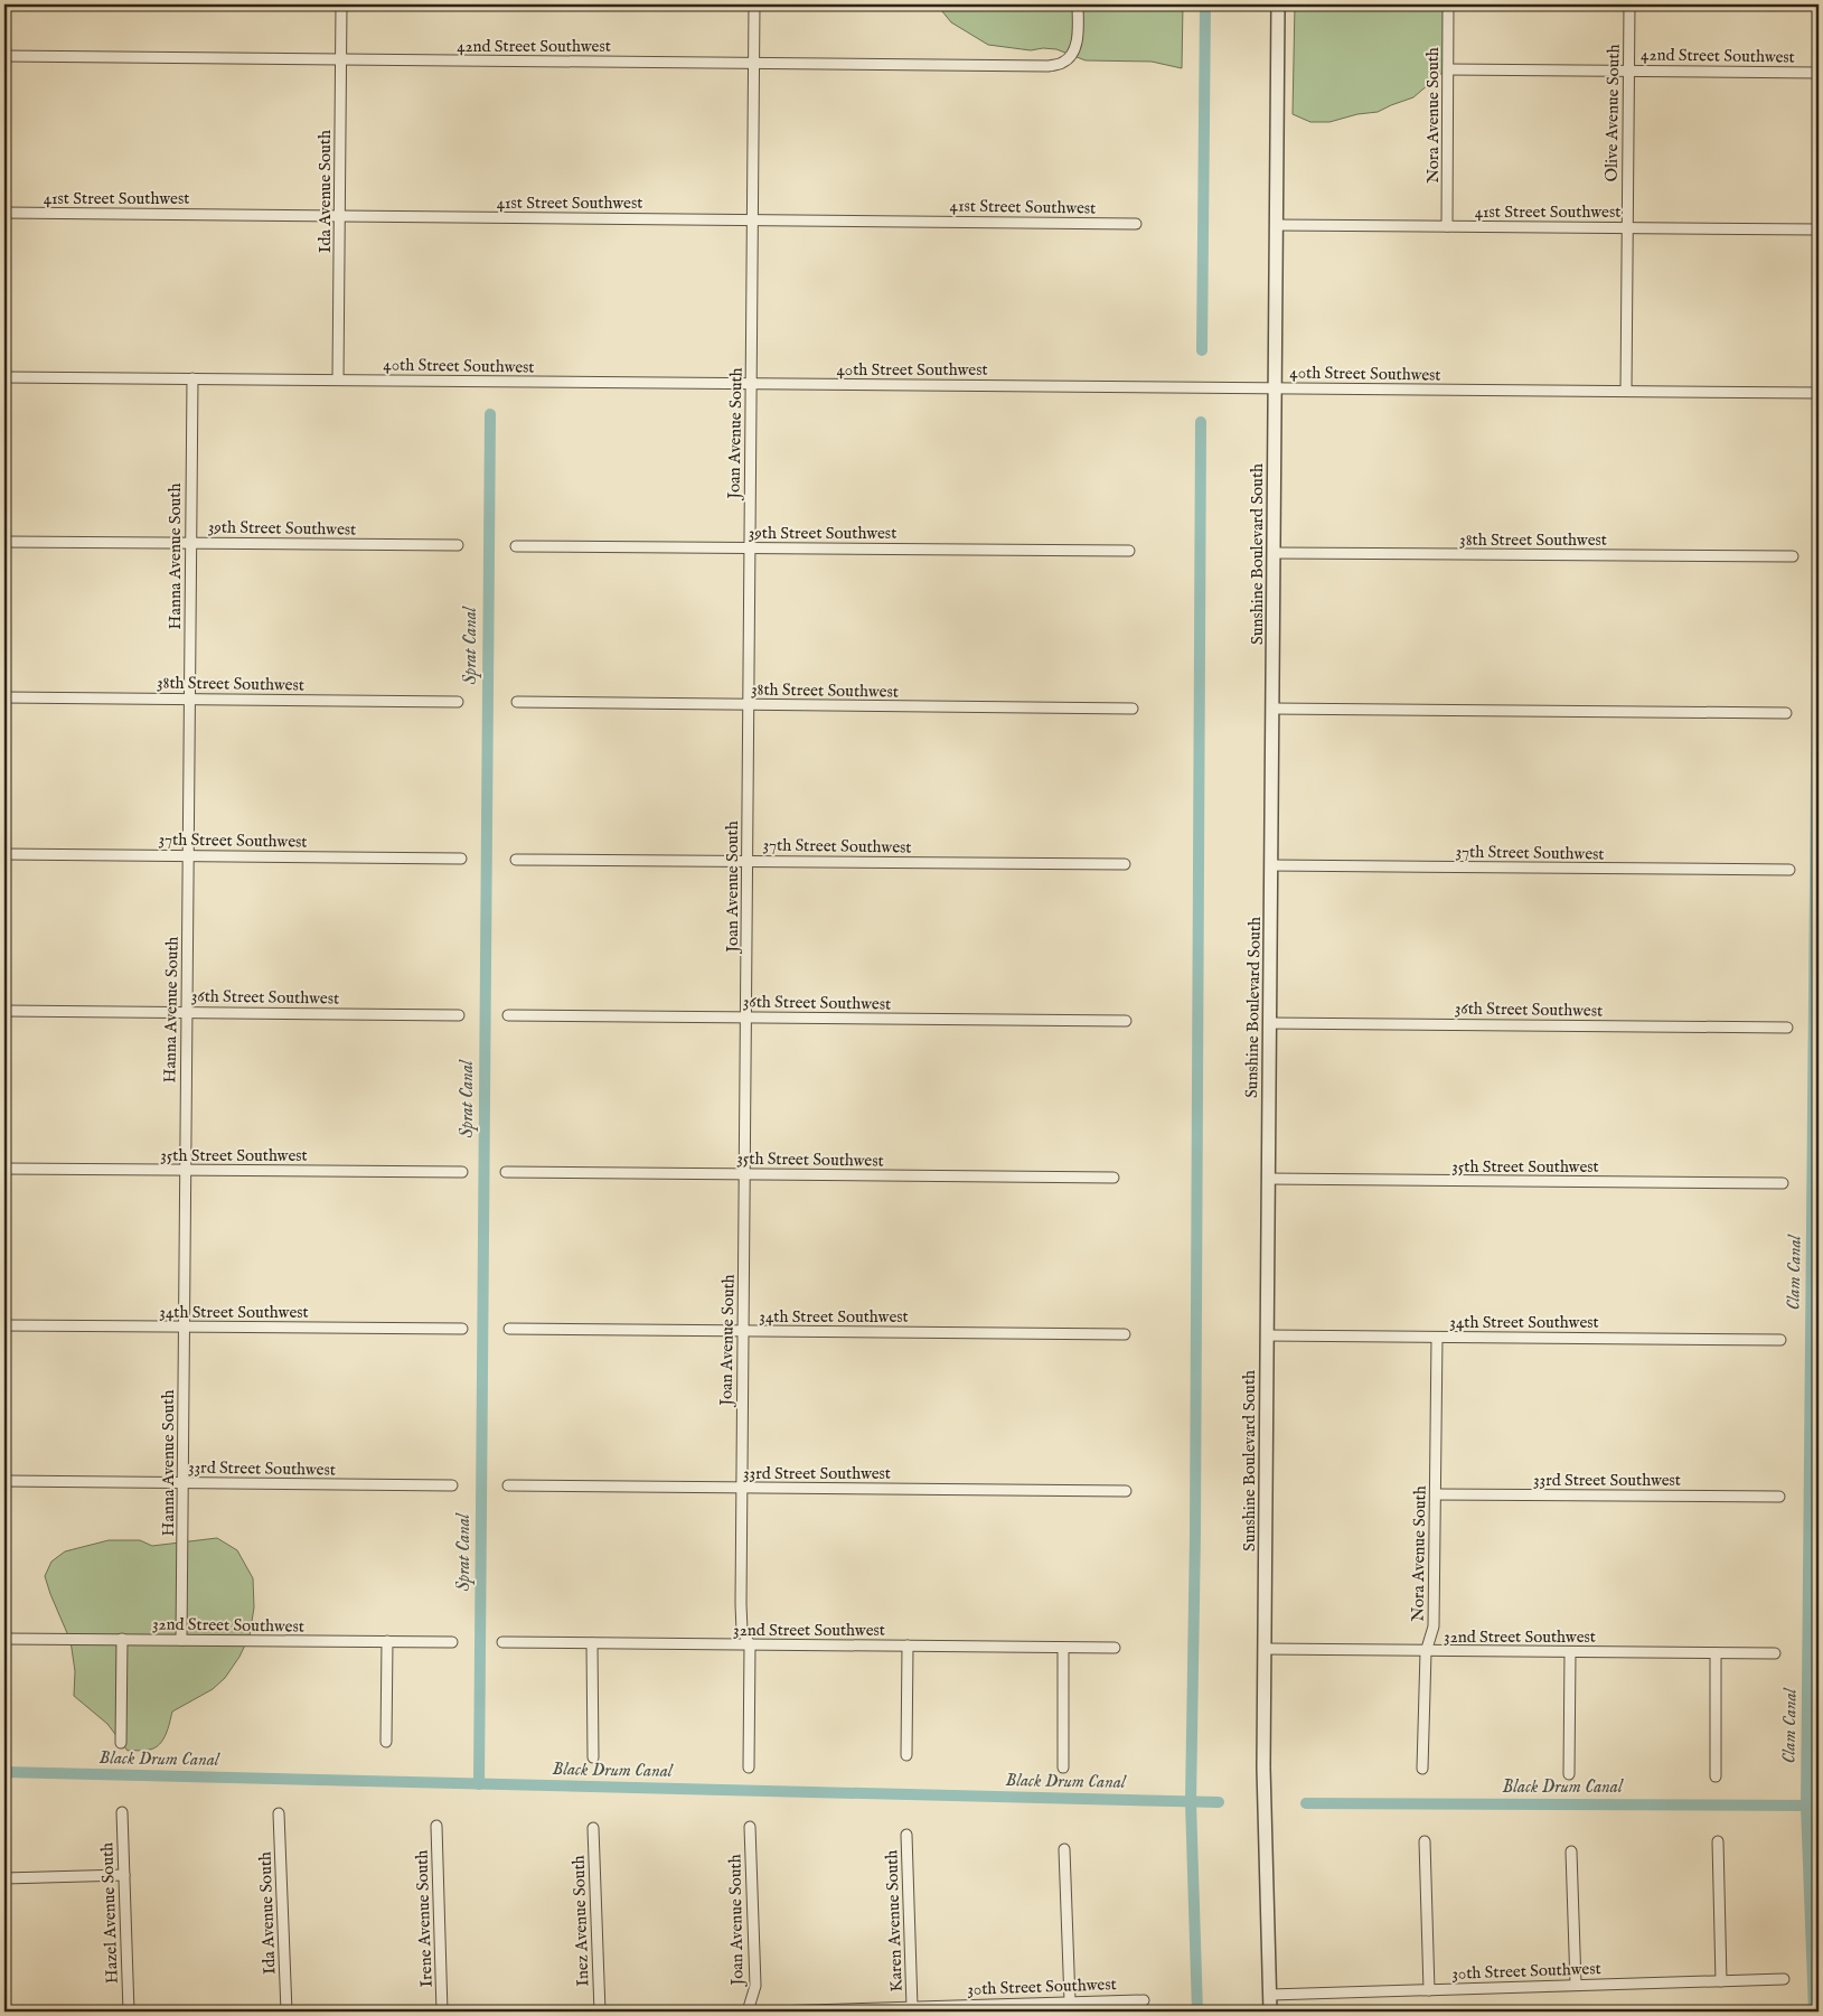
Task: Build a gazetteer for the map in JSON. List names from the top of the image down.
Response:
{
  "streets": {
    "street": [
      "42nd Street Southwest",
      "Olive Avenue South",
      "Nora Avenue South",
      "Ida Avenue South",
      "41st Street Southwest",
      "40th Street Southwest",
      "Joan Avenue South",
      "39th Street Southwest",
      "38th Street Southwest",
      "Sunshine Boulevard South",
      "Hanna Avenue South",
      "37th Street Southwest",
      "36th Street Southwest",
      "35th Street Southwest",
      "34th Street Southwest",
      "33rd Street Southwest",
      "32nd Street Southwest",
      "Hazel Avenue South",
      "Irene Avenue South",
      "Inez Avenue South",
      "Karen Avenue South",
      "30th Street Southwest"
    ]
  },
  "crossings": [
    ["42nd Street Southwest", "Olive Avenue South"],
    ["42nd Street Southwest", "Nora Avenue South"],
    ["42nd Street Southwest", "Ida Avenue South"],
    ["42nd Street Southwest", "Joan Avenue South"],
    ["Olive Avenue South", "41st Street Southwest"],
    ["Olive Avenue South", "40th Street Southwest"],
    ["Nora Avenue South", "41st Street Southwest"],
    ["Nora Avenue South", "34th Street Southwest"],
    ["Nora Avenue South", "33rd Street Southwest"],
    ["Nora Avenue South", "32nd Street Southwest"],
    ["Ida Avenue South", "41st Street Southwest"],
    ["Ida Avenue South", "40th Street Southwest"],
    ["41st Street Southwest", "Joan Avenue South"],
    ["41st Street Southwest", "Sunshine Boulevard South"],
    ["40th Street Southwest", "Joan Avenue South"],
    ["40th Street Southwest", "Sunshine Boulevard South"],
    ["40th Street Southwest", "Hanna Avenue South"],
    ["Joan Avenue South", "39th Street Southwest"],
    ["Joan Avenue South", "38th Street Southwest"],
    ["Joan Avenue South", "37th Street Southwest"],
    ["Joan Avenue South", "36th Street Southwest"],
    ["Joan Avenue South", "35th Street Southwest"],
    ["Joan Avenue South", "34th Street Southwest"],
    ["Joan Avenue South", "33rd Street Southwest"],
    ["Joan Avenue South", "32nd Street Southwest"],
    ["39th Street Southwest", "Hanna Avenue South"],
    ["38th Street Southwest", "Sunshine Boulevard South"],
    ["38th Street Southwest", "Hanna Avenue South"],
    ["Sunshine Boulevard South", "37th Street Southwest"],
    ["Sunshine Boulevard South", "36th Street Southwest"],
    ["Sunshine Boulevard South", "35th Street Southwest"],
    ["Sunshine Boulevard South", "34th Street Southwest"],
    ["Sunshine Boulevard South", "32nd Street Southwest"],
    ["Sunshine Boulevard South", "30th Street Southwest"],
    ["Hanna Avenue South", "37th Street Southwest"],
    ["Hanna Avenue South", "36th Street Southwest"],
    ["Hanna Avenue South", "35th Street Southwest"],
    ["Hanna Avenue South", "34th Street Southwest"],
    ["Hanna Avenue South", "33rd Street Southwest"],
    ["Hanna Avenue South", "32nd Street Southwest"],
    ["Karen Avenue South", "30th Street Southwest"]
  ],
  "water": ["Sprat Canal", "Clam Canal", "Black Drum Canal"]
}
